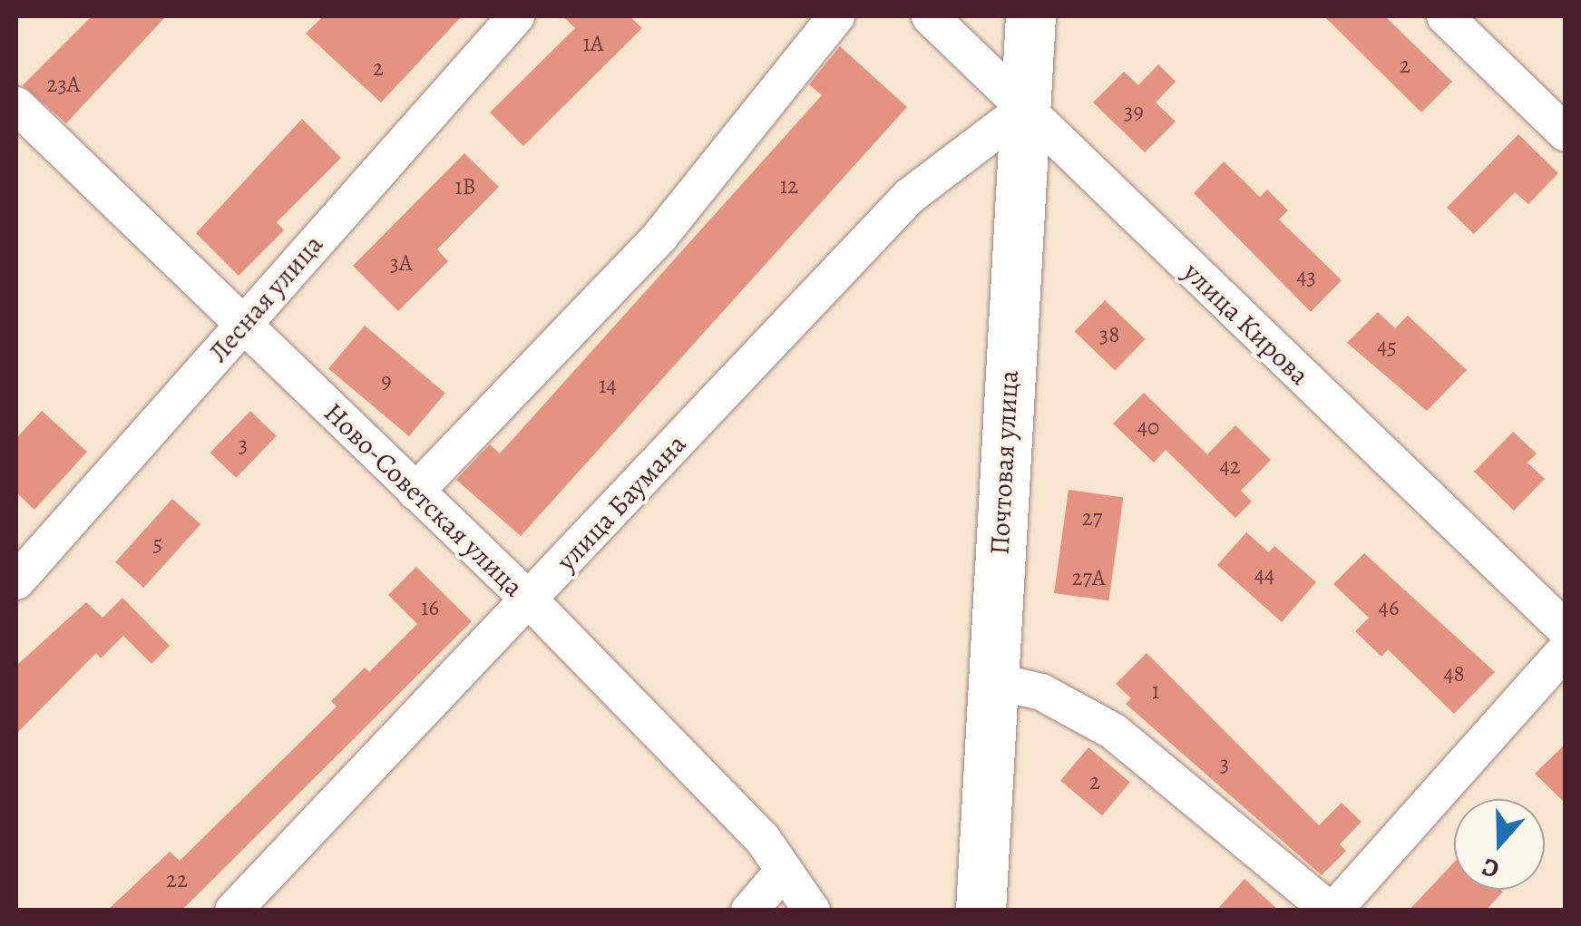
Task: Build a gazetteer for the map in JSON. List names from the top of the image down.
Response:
{
  "streets": {
    "main road": ["Почтовая улица"],
    "street": [
      "Лесная улица",
      "улица Кирова",
      "Ново-Советская улица",
      "улица Баумана"
    ]
  },
  "crossings": [
    ["Лесная улица", "Ново-Советская улица"],
    ["улица Кирова", "Почтовая улица"],
    ["улица Кирова", "улица Баумана"],
    ["Почтовая улица", "улица Баумана"],
    ["Ново-Советская улица", "улица Баумана"]
  ],
  "house_numbers": [
    "1А",
    "2",
    "2",
    "23А",
    "39",
    "12",
    "1В",
    "3А",
    "43",
    "38",
    "45",
    "9",
    "14",
    "40",
    "3",
    "42",
    "27",
    "5",
    "44",
    "27А",
    "16",
    "46",
    "48",
    "1",
    "3",
    "2",
    "22"
  ],
  "north": "bottom"
}
